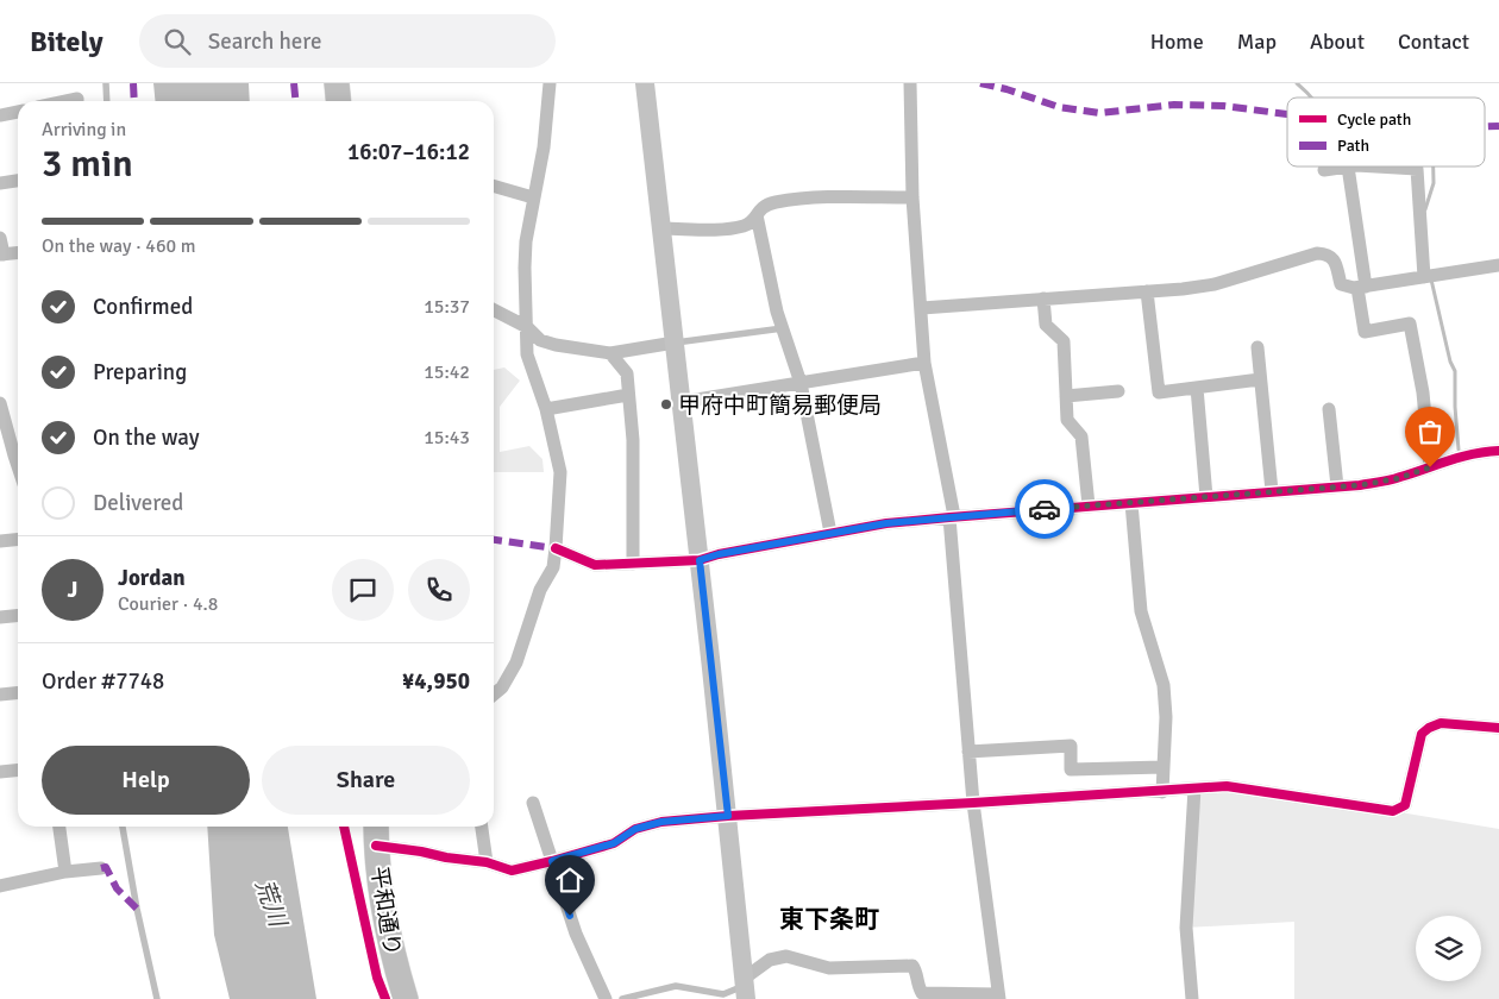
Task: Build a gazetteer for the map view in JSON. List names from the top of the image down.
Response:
{
  "streets": {
    "highway": ["平和通り"]
  },
  "districts": ["東下条町"],
  "water": ["荒川"],
  "places": ["甲府中町簡易郵便局"],
  "legend": ["Cycle path", "Path"],
  "page": {
    "header": "Bitely",
    "search": "Search here",
    "nav": [
      "Home",
      "Map",
      "About",
      "Contact"
    ],
    "heading": ["3 min", "Arriving in", "16:07–16:12"],
    "panel": [
      "Jordan",
      "Courier · 4.8",
      "Order #7748",
      "¥4,950"
    ],
    "bar": "On the way · 460 m",
    "list": [
      ["Confirmed", "15:37"],
      ["Preparing", "15:42"],
      ["On the way", "15:43"],
      "Delivered"
    ],
    "round": "J",
    "buttons": ["Help", "Share"]
  }
}
